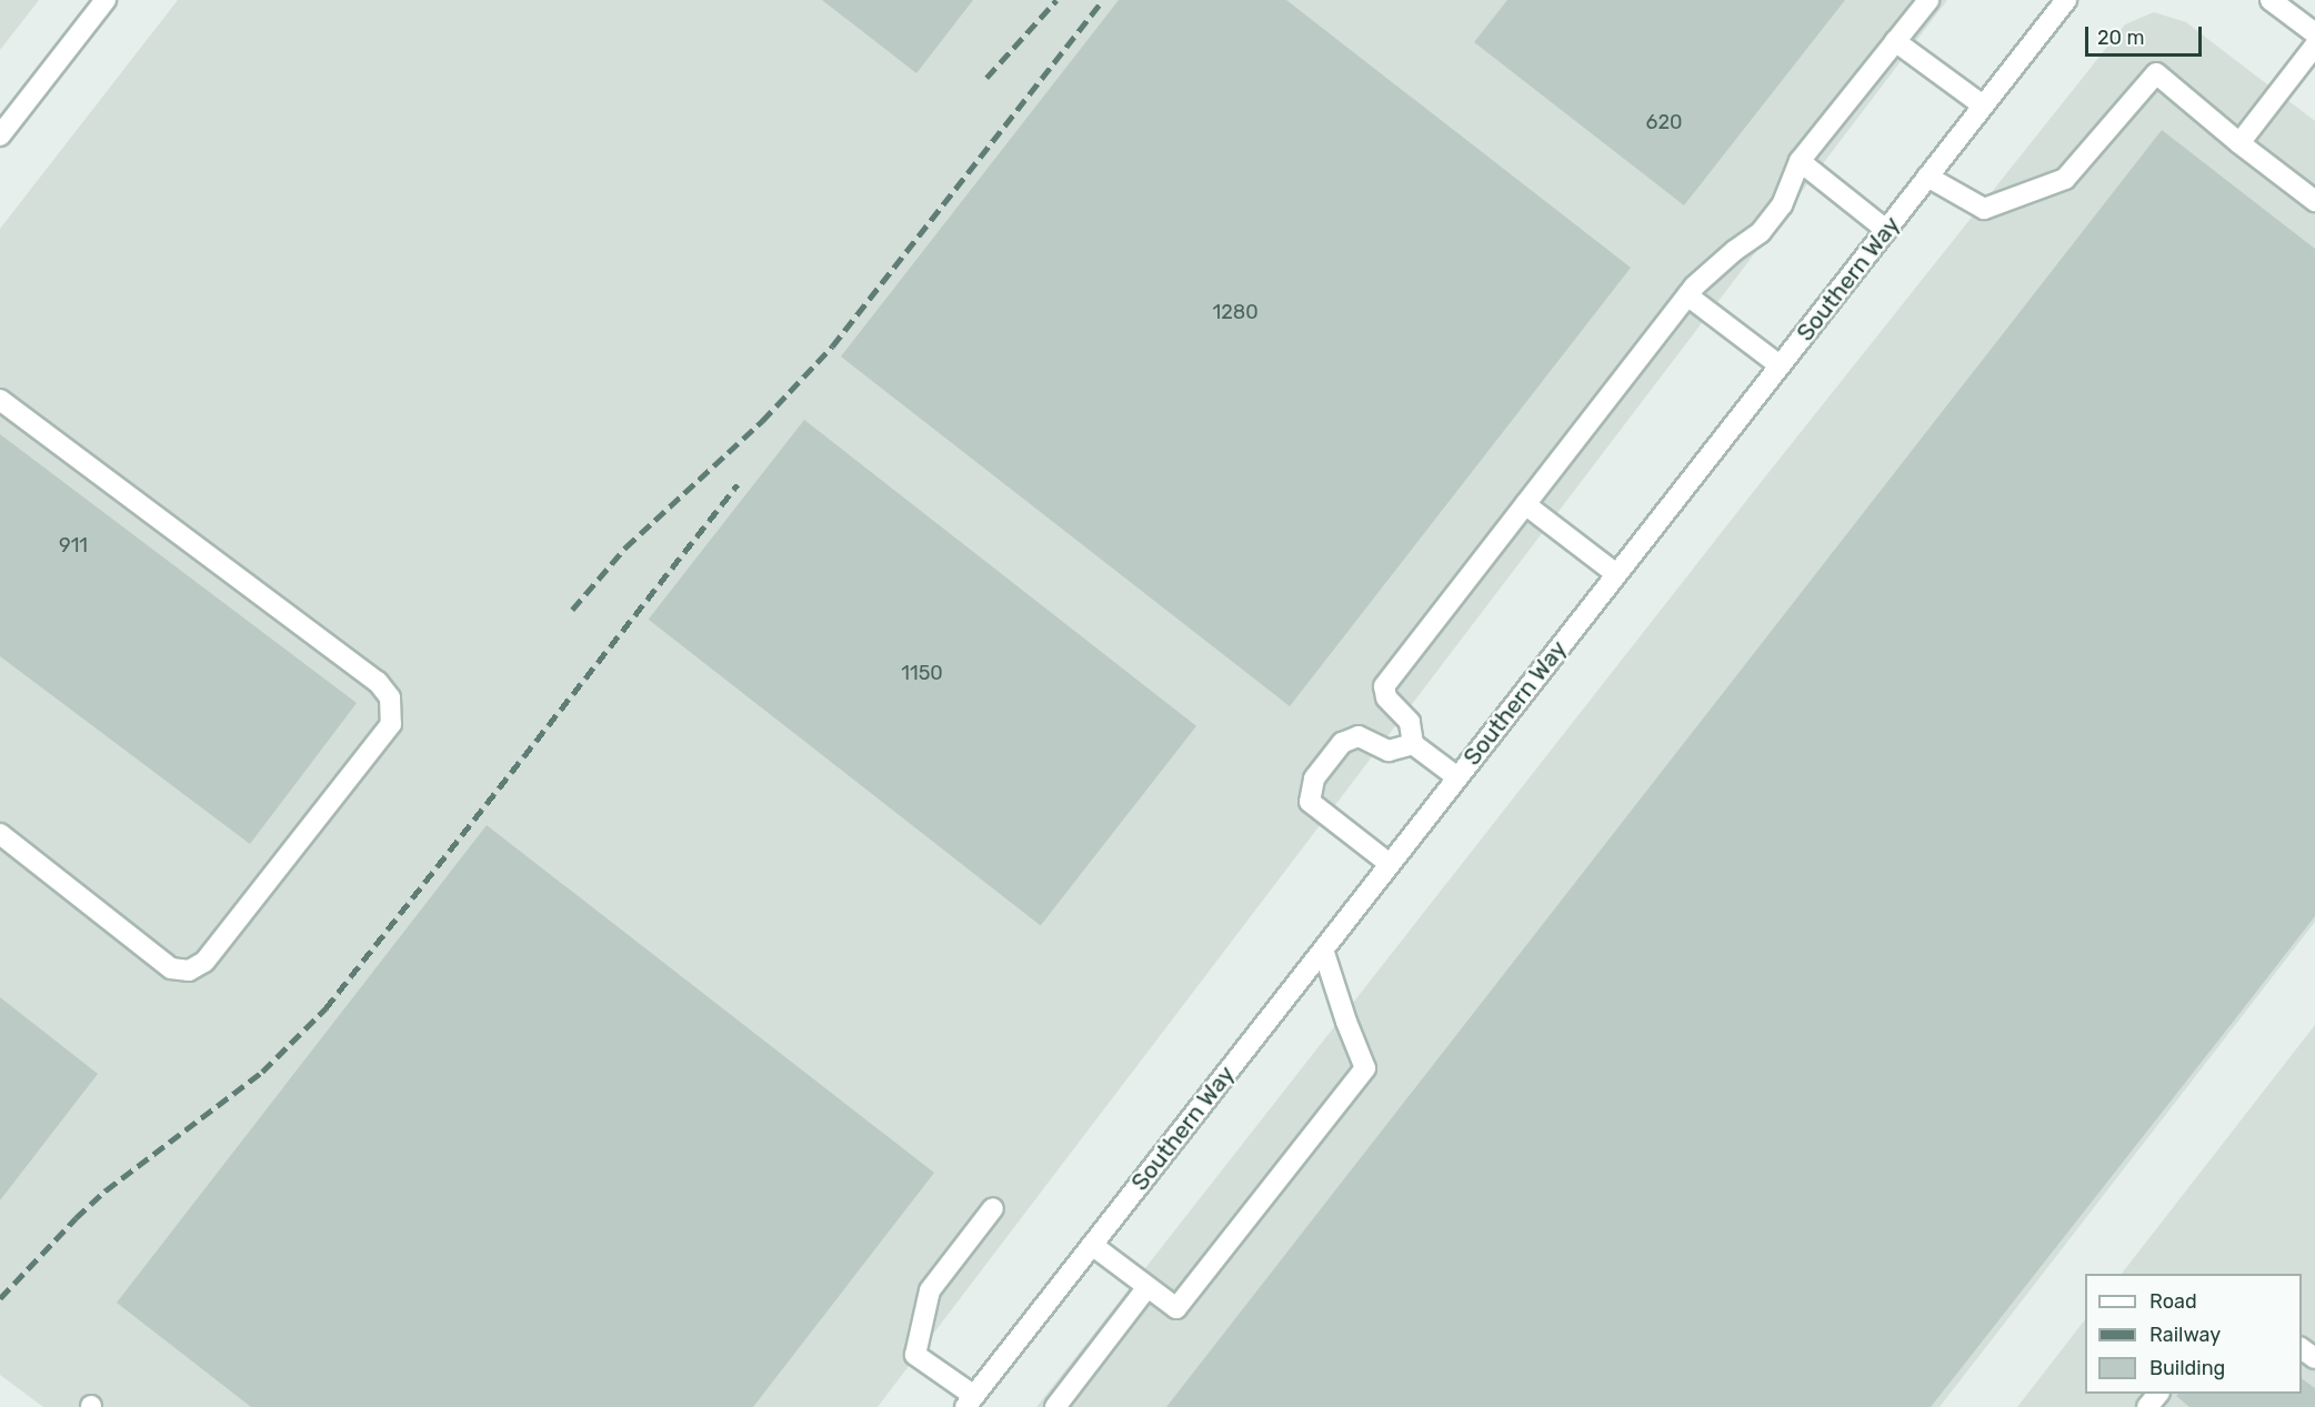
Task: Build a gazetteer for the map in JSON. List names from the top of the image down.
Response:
{
  "streets": {
    "street": ["Southern Way"]
  },
  "house_numbers": [
    "620",
    "1280",
    "911",
    "1150"
  ],
  "legend": ["Road", "Railway", "Building"],
  "scale_bar": "20 m"
}
